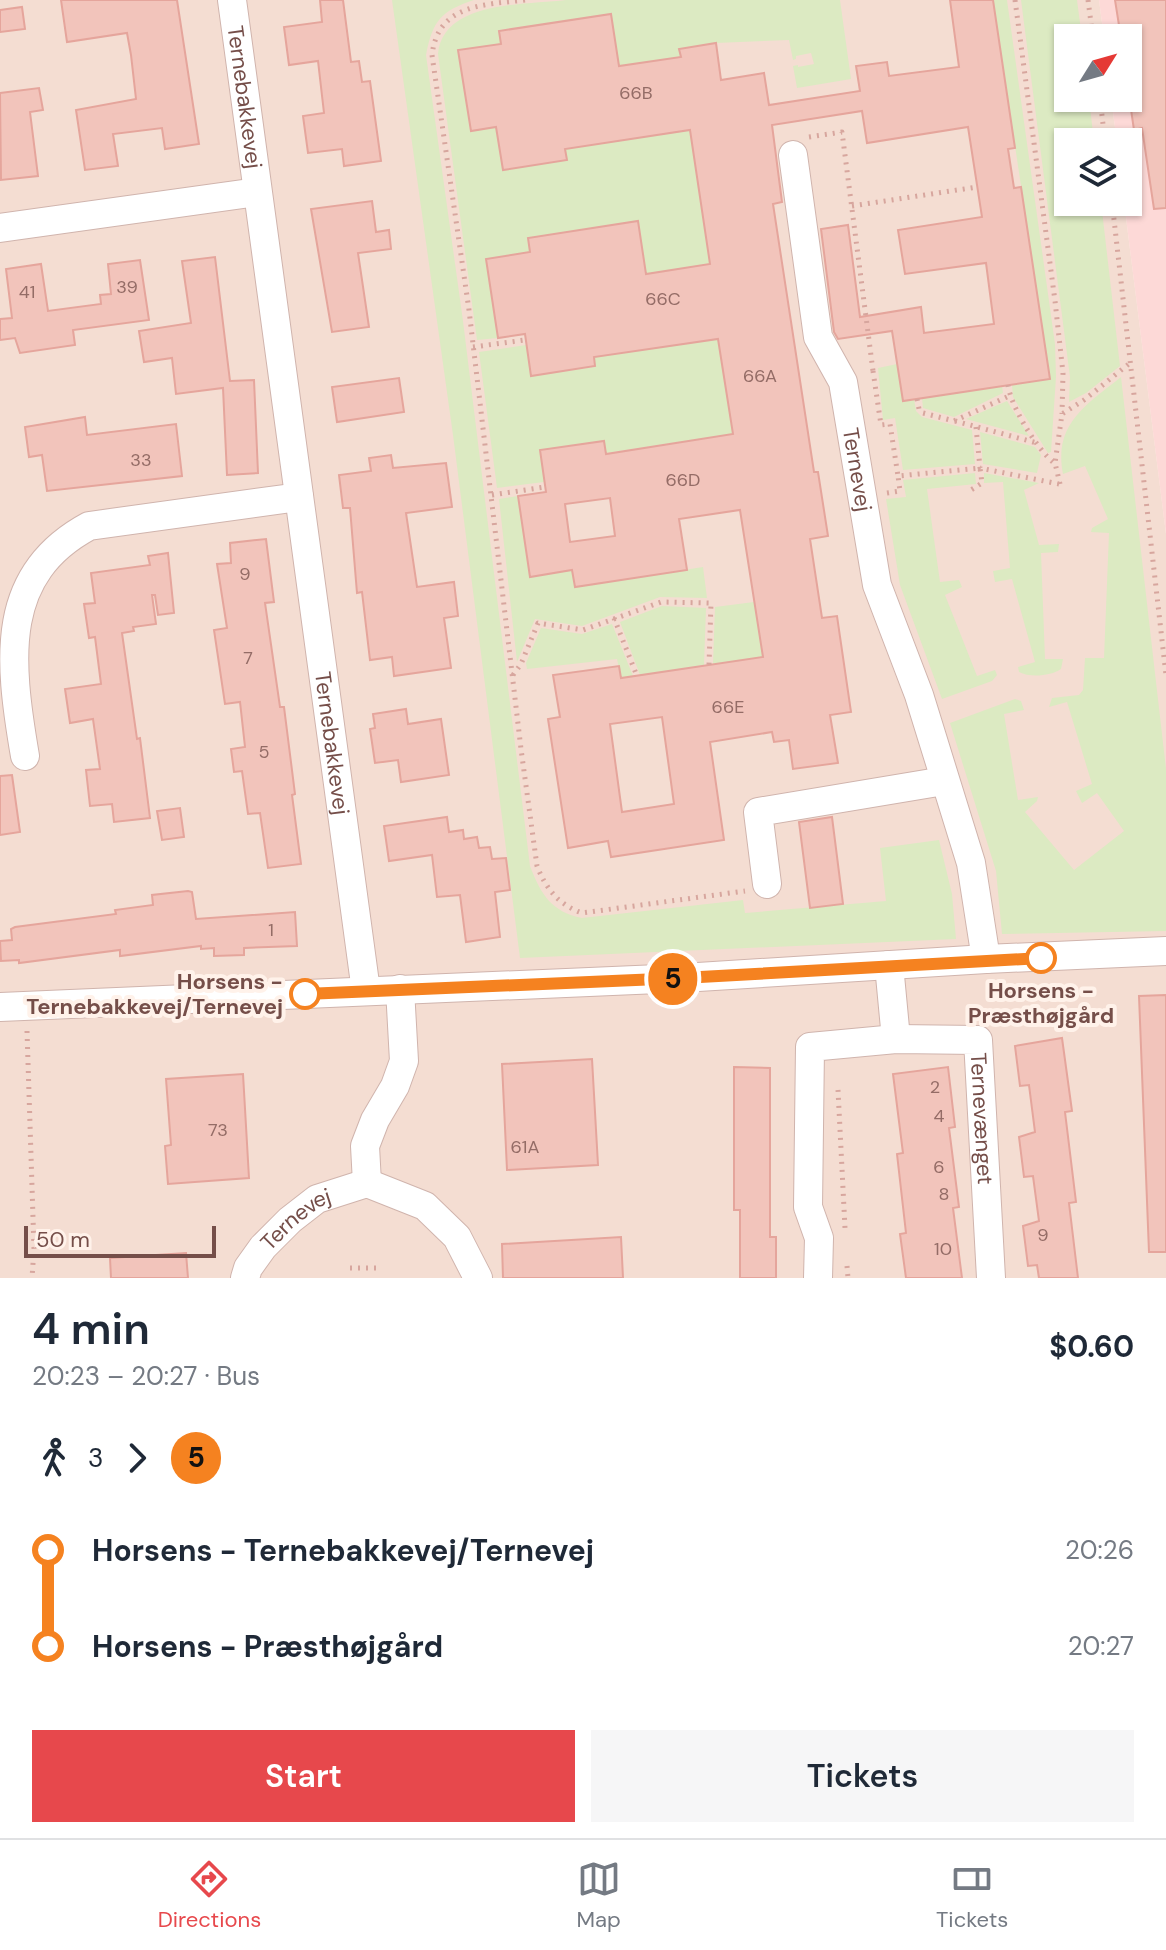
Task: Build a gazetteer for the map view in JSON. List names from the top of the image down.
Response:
{
  "streets": {
    "street": ["Ternebakkevej", "Ternevej", "Ternevænget"]
  },
  "places": ["Horsens - Præsthøjgård", "Horsens - Ternebakkevej/Ternevej"],
  "lines": ["bus line 5"],
  "house_numbers": [
    "66B",
    "39",
    "41",
    "66C",
    "66A",
    "33",
    "66D",
    "9",
    "7",
    "66E",
    "5",
    "1",
    "2",
    "4",
    "73",
    "61A",
    "6",
    "8",
    "9",
    "10"
  ],
  "scale_bar": "50 m",
  "north": "top right",
  "page": {
    "on_map": "5",
    "scale": "50 m",
    "heading": ["4 min", "20:23 – 20:27 · Bus", "$0.60"],
    "legs": ["3", "5"],
    "list": [
      {
        "name": "Horsens - Ternebakkevej/Ternevej",
        "value": "20:26"
      },
      {
        "name": "Horsens - Præsthøjgård",
        "value": "20:27"
      }
    ],
    "buttons": ["Start", "Tickets"],
    "tabs": ["Directions", "Map", "Tickets"]
  }
}
